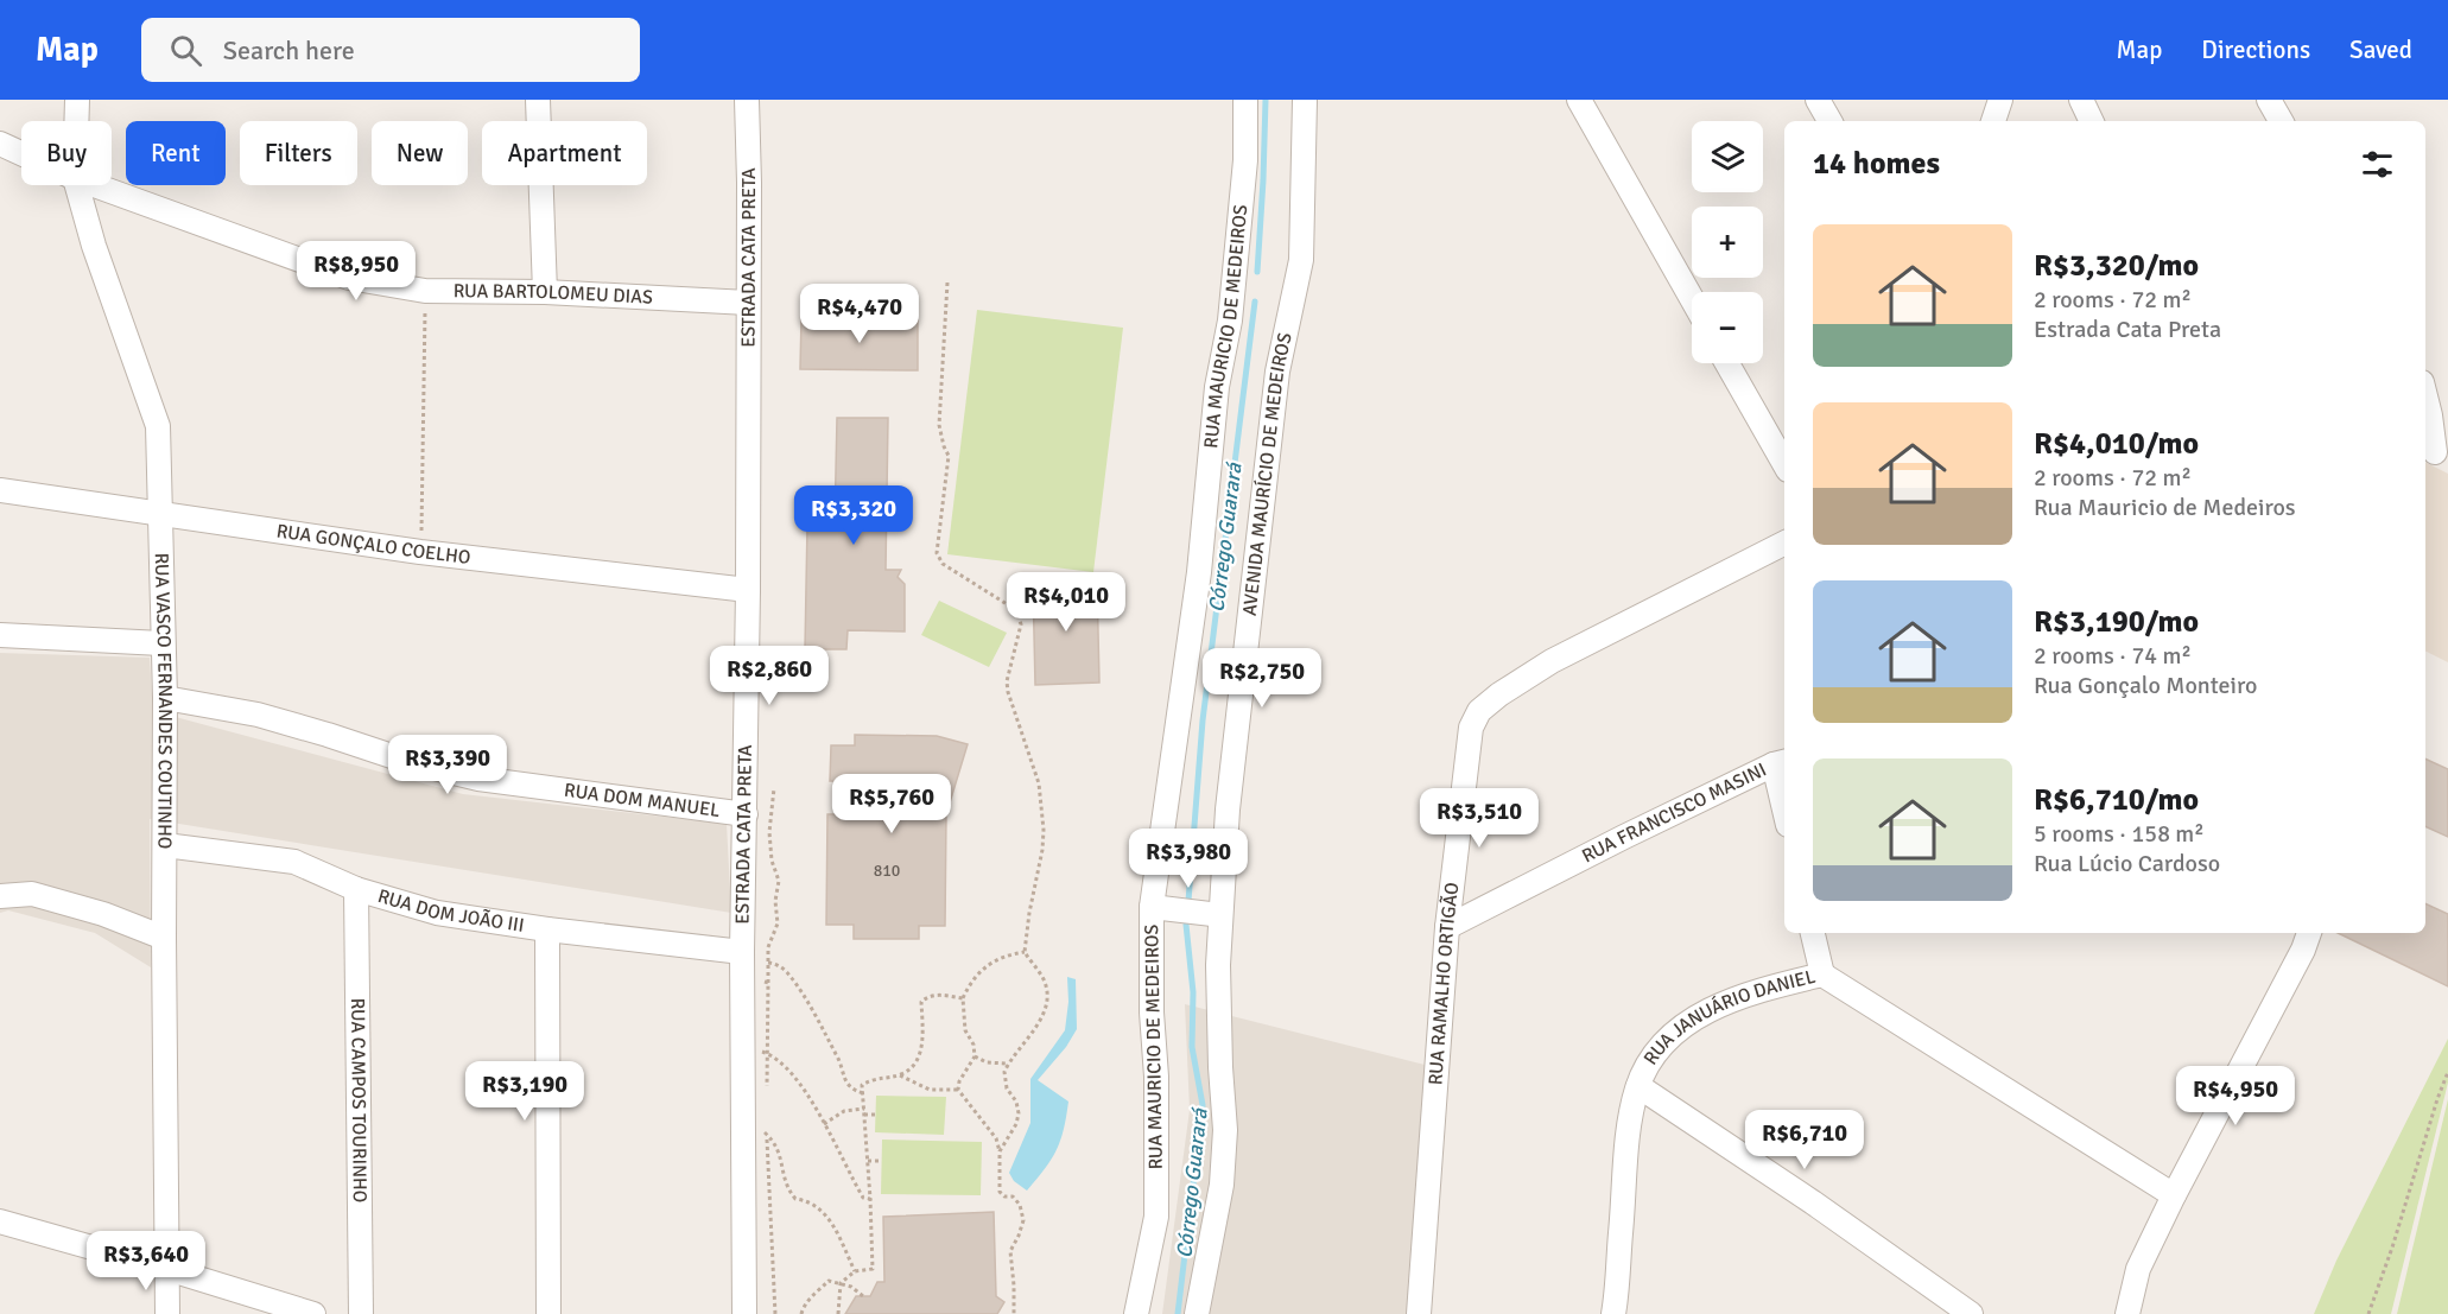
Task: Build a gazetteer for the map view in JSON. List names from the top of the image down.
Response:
{
  "streets": {
    "street": [
      "ESTRADA CATA PRETA",
      "RUA BARTOLOMEU DIAS",
      "RUA MAURICIO DE MEDEIROS",
      "AVENIDA MAURÍCIO DE MEDEIROS",
      "RUA GONÇALO COELHO",
      "RUA VASCO FERNANDES COUTINHO",
      "RUA DOM MANUEL",
      "RUA FRANCISCO MASINI",
      "RUA DOM JOÃO III",
      "RUA RAMALHO ORTIGÃO",
      "RUA JANUÁRIO DANIEL",
      "RUA CAMPOS TOURINHO"
    ]
  },
  "crossings": [
    ["ESTRADA CATA PRETA", "RUA BARTOLOMEU DIAS"],
    ["ESTRADA CATA PRETA", "RUA GONÇALO COELHO"],
    ["ESTRADA CATA PRETA", "RUA DOM MANUEL"],
    ["ESTRADA CATA PRETA", "RUA DOM JOÃO III"],
    ["RUA GONÇALO COELHO", "RUA VASCO FERNANDES COUTINHO"],
    ["RUA VASCO FERNANDES COUTINHO", "RUA DOM MANUEL"],
    ["RUA VASCO FERNANDES COUTINHO", "RUA DOM JOÃO III"],
    ["RUA FRANCISCO MASINI", "RUA RAMALHO ORTIGÃO"],
    ["RUA DOM JOÃO III", "RUA CAMPOS TOURINHO"]
  ],
  "water": ["Córrego Guarará"],
  "house_numbers": ["810"],
  "page": {
    "header": "Map",
    "search": "Search here",
    "nav": ["Map", "Directions", "Saved"],
    "map_buttons": ["+", "−"],
    "chip": [
      "Buy",
      "Rent",
      "Filters",
      "New",
      "Apartment"
    ],
    "heading": "14 homes",
    "list": [
      {
        "name": "R$3,320/mo",
        "note": "2 rooms · 72 m² · Estrada Cata Preta"
      },
      {
        "name": "R$4,010/mo",
        "note": "2 rooms · 72 m² · Rua Mauricio de Medeiros"
      },
      {
        "name": "R$3,190/mo",
        "note": "2 rooms · 74 m² · Rua Gonçalo Monteiro"
      },
      {
        "name": "R$6,710/mo",
        "note": "5 rooms · 158 m² · Rua Lúcio Cardoso"
      }
    ],
    "price": [
      "R$8,950",
      "R$4,470",
      "R$3,320",
      "R$4,010",
      "R$2,860",
      "R$2,750",
      "R$3,390",
      "R$5,760",
      "R$3,510",
      "R$3,980",
      "R$3,190",
      "R$4,950",
      "R$6,710",
      "R$3,640"
    ]
  }
}
